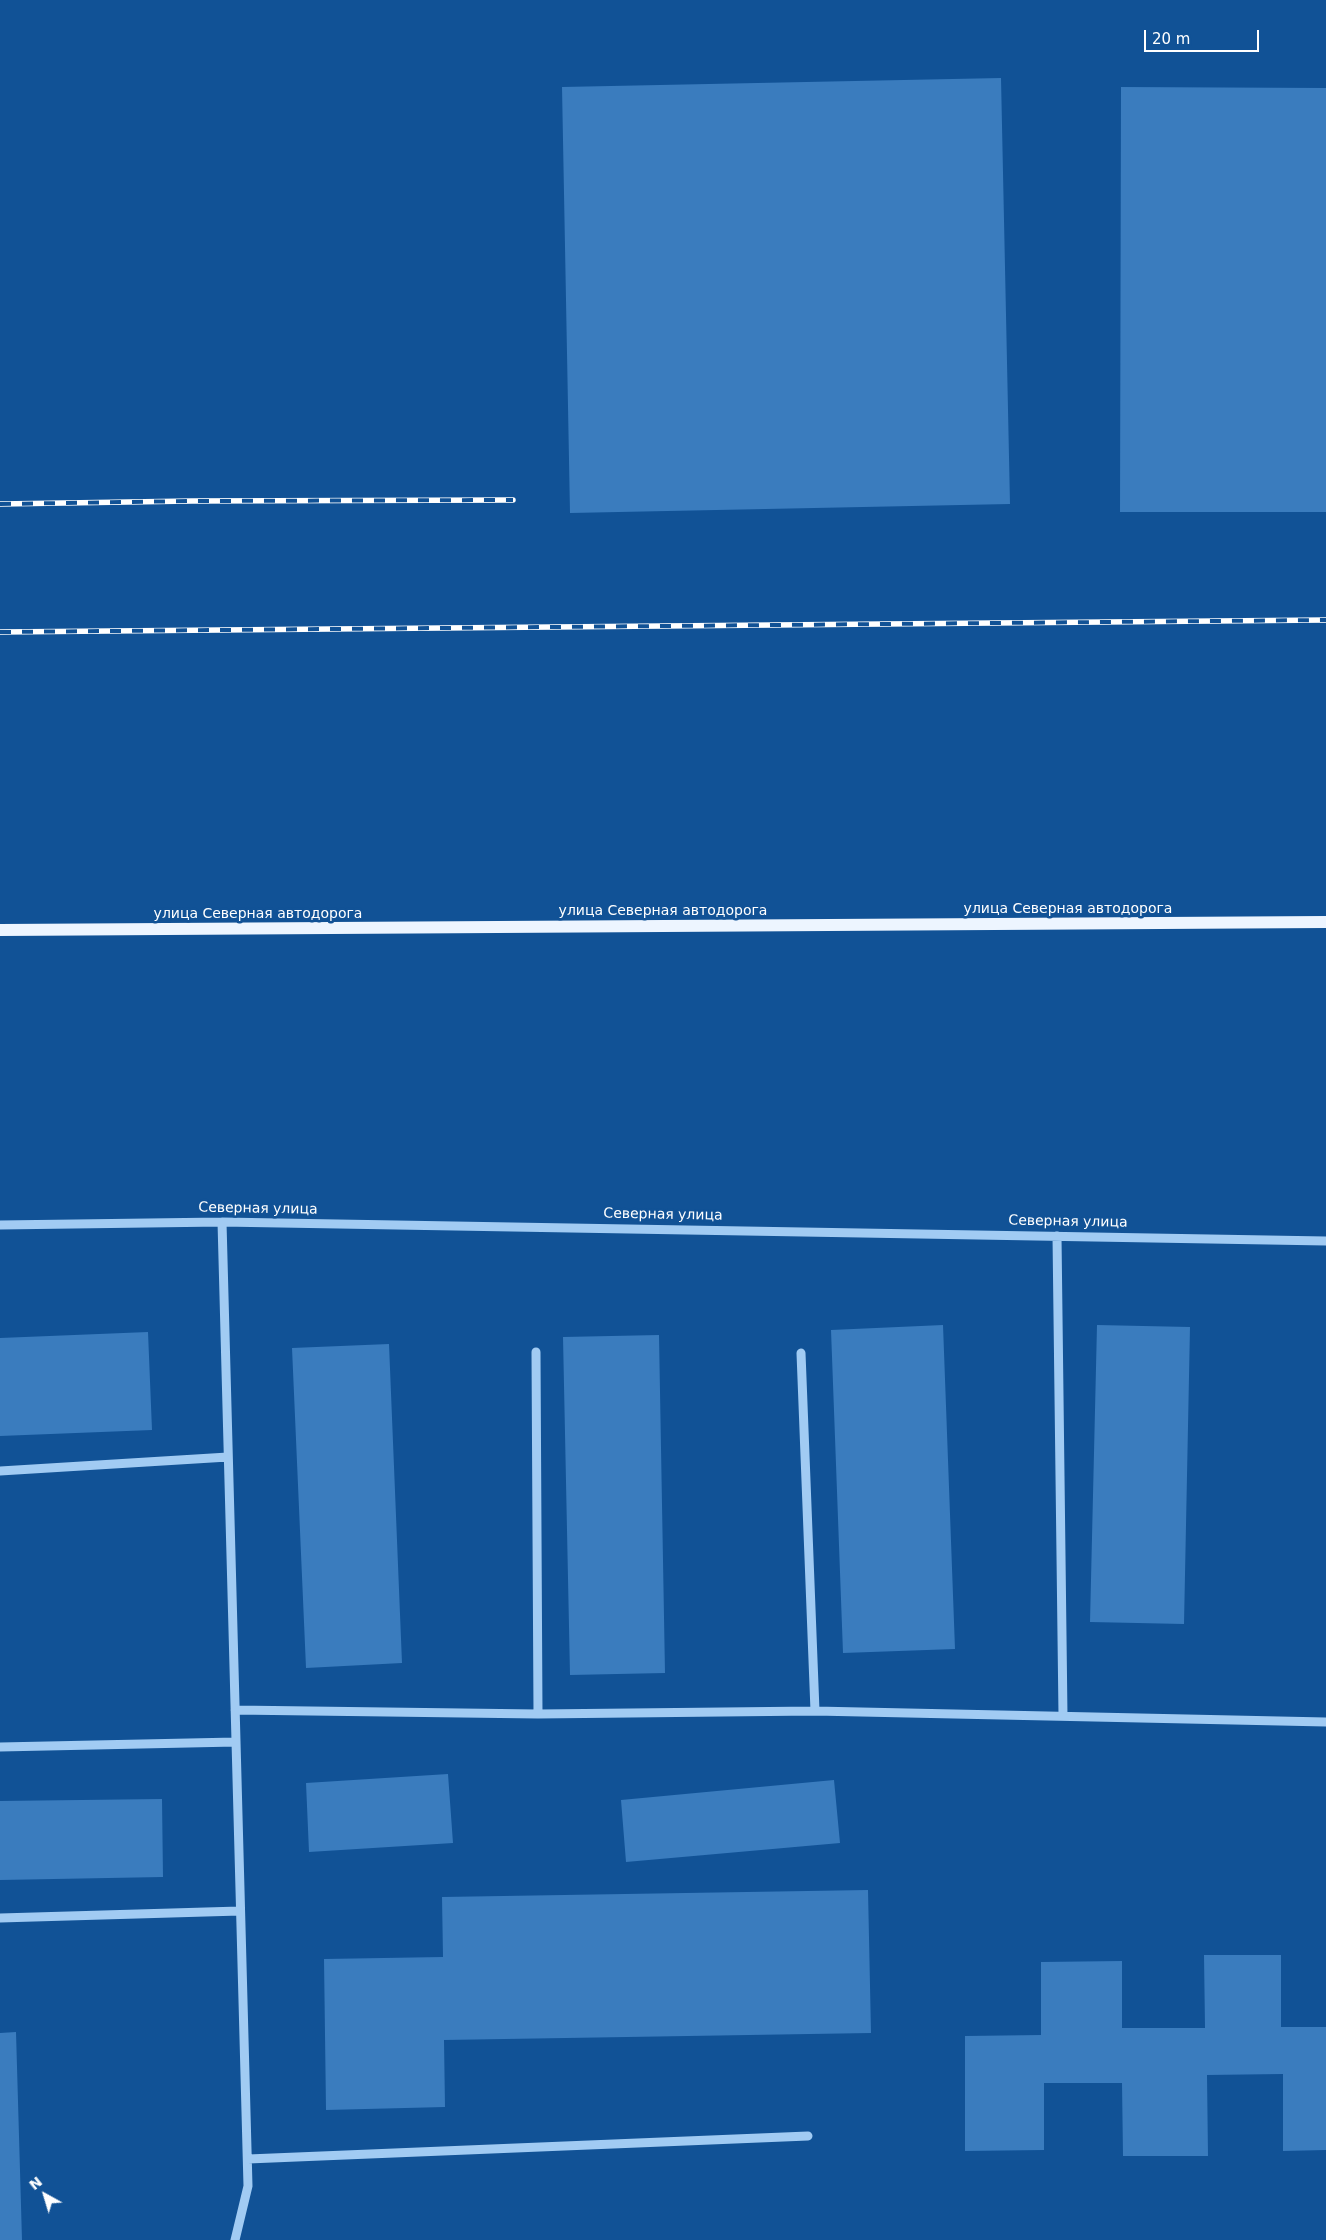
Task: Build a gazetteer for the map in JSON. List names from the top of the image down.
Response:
{
  "streets": {
    "main road": ["улица Северная автодорога"],
    "street": ["Северная улица"]
  },
  "scale_bar": "20 m",
  "north": "top left"
}
